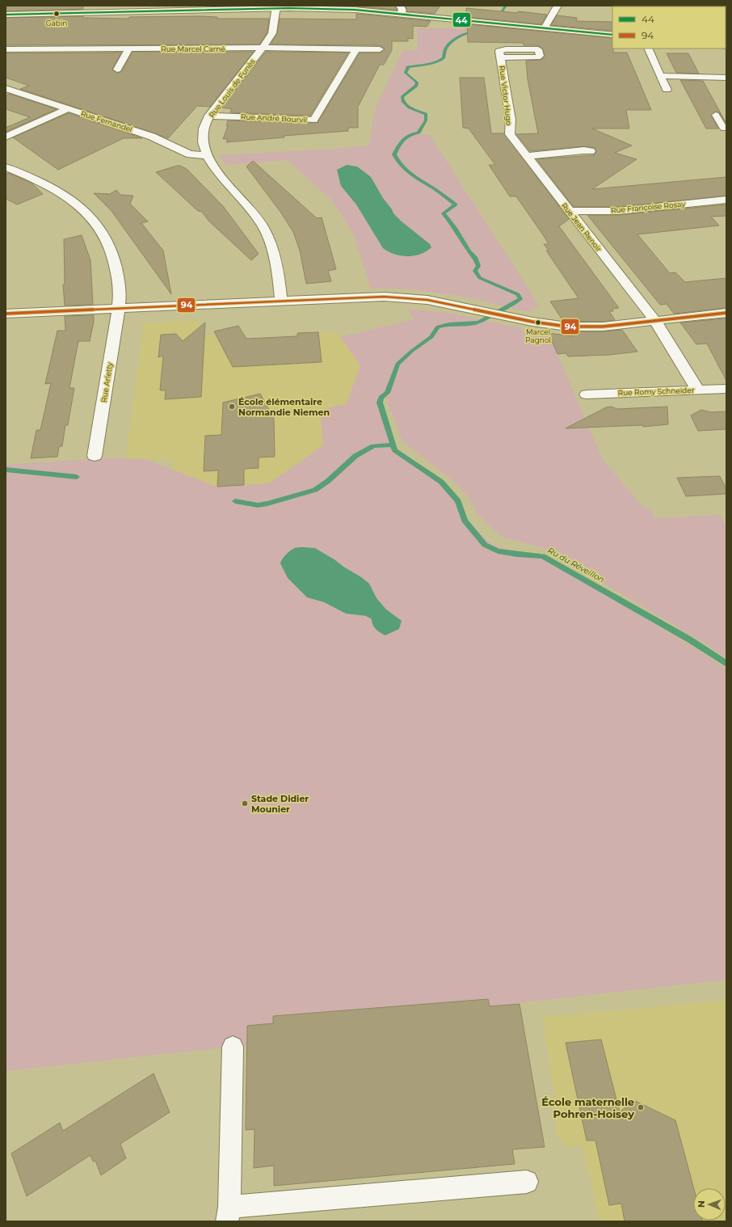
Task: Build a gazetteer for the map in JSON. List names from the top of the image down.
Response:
{
  "streets": {
    "street": [
      "Rue Marcel Carné",
      "Rue Louis de Funès",
      "Rue Victor Hugo",
      "Rue André Bourvil",
      "Rue Fernandel",
      "Rue Françoise Rosay",
      "Rue Jean Renoir",
      "Rue Arletty",
      "Rue Romy Schneider"
    ]
  },
  "crossings": [
    ["Rue Marcel Carné", "Rue Louis de Funès"],
    ["Rue Marcel Carné", "Rue André Bourvil"],
    ["Rue Louis de Funès", "Rue André Bourvil"],
    ["Rue Louis de Funès", "Rue Fernandel"],
    ["Rue Victor Hugo", "Rue Jean Renoir"],
    ["Rue Françoise Rosay", "Rue Jean Renoir"],
    ["Rue Jean Renoir", "Rue Romy Schneider"]
  ],
  "water": ["Ru du Réveillon"],
  "places": [
    "Gabin",
    "Marcel Pagnol",
    "École élémentaire Normandie Niemen",
    "Stade Didier Mounier",
    "École maternelle Pohren-Hoisey"
  ],
  "lines": ["transit line 44", "transit line 94"],
  "legend": ["44", "94"],
  "north": "left"
}
